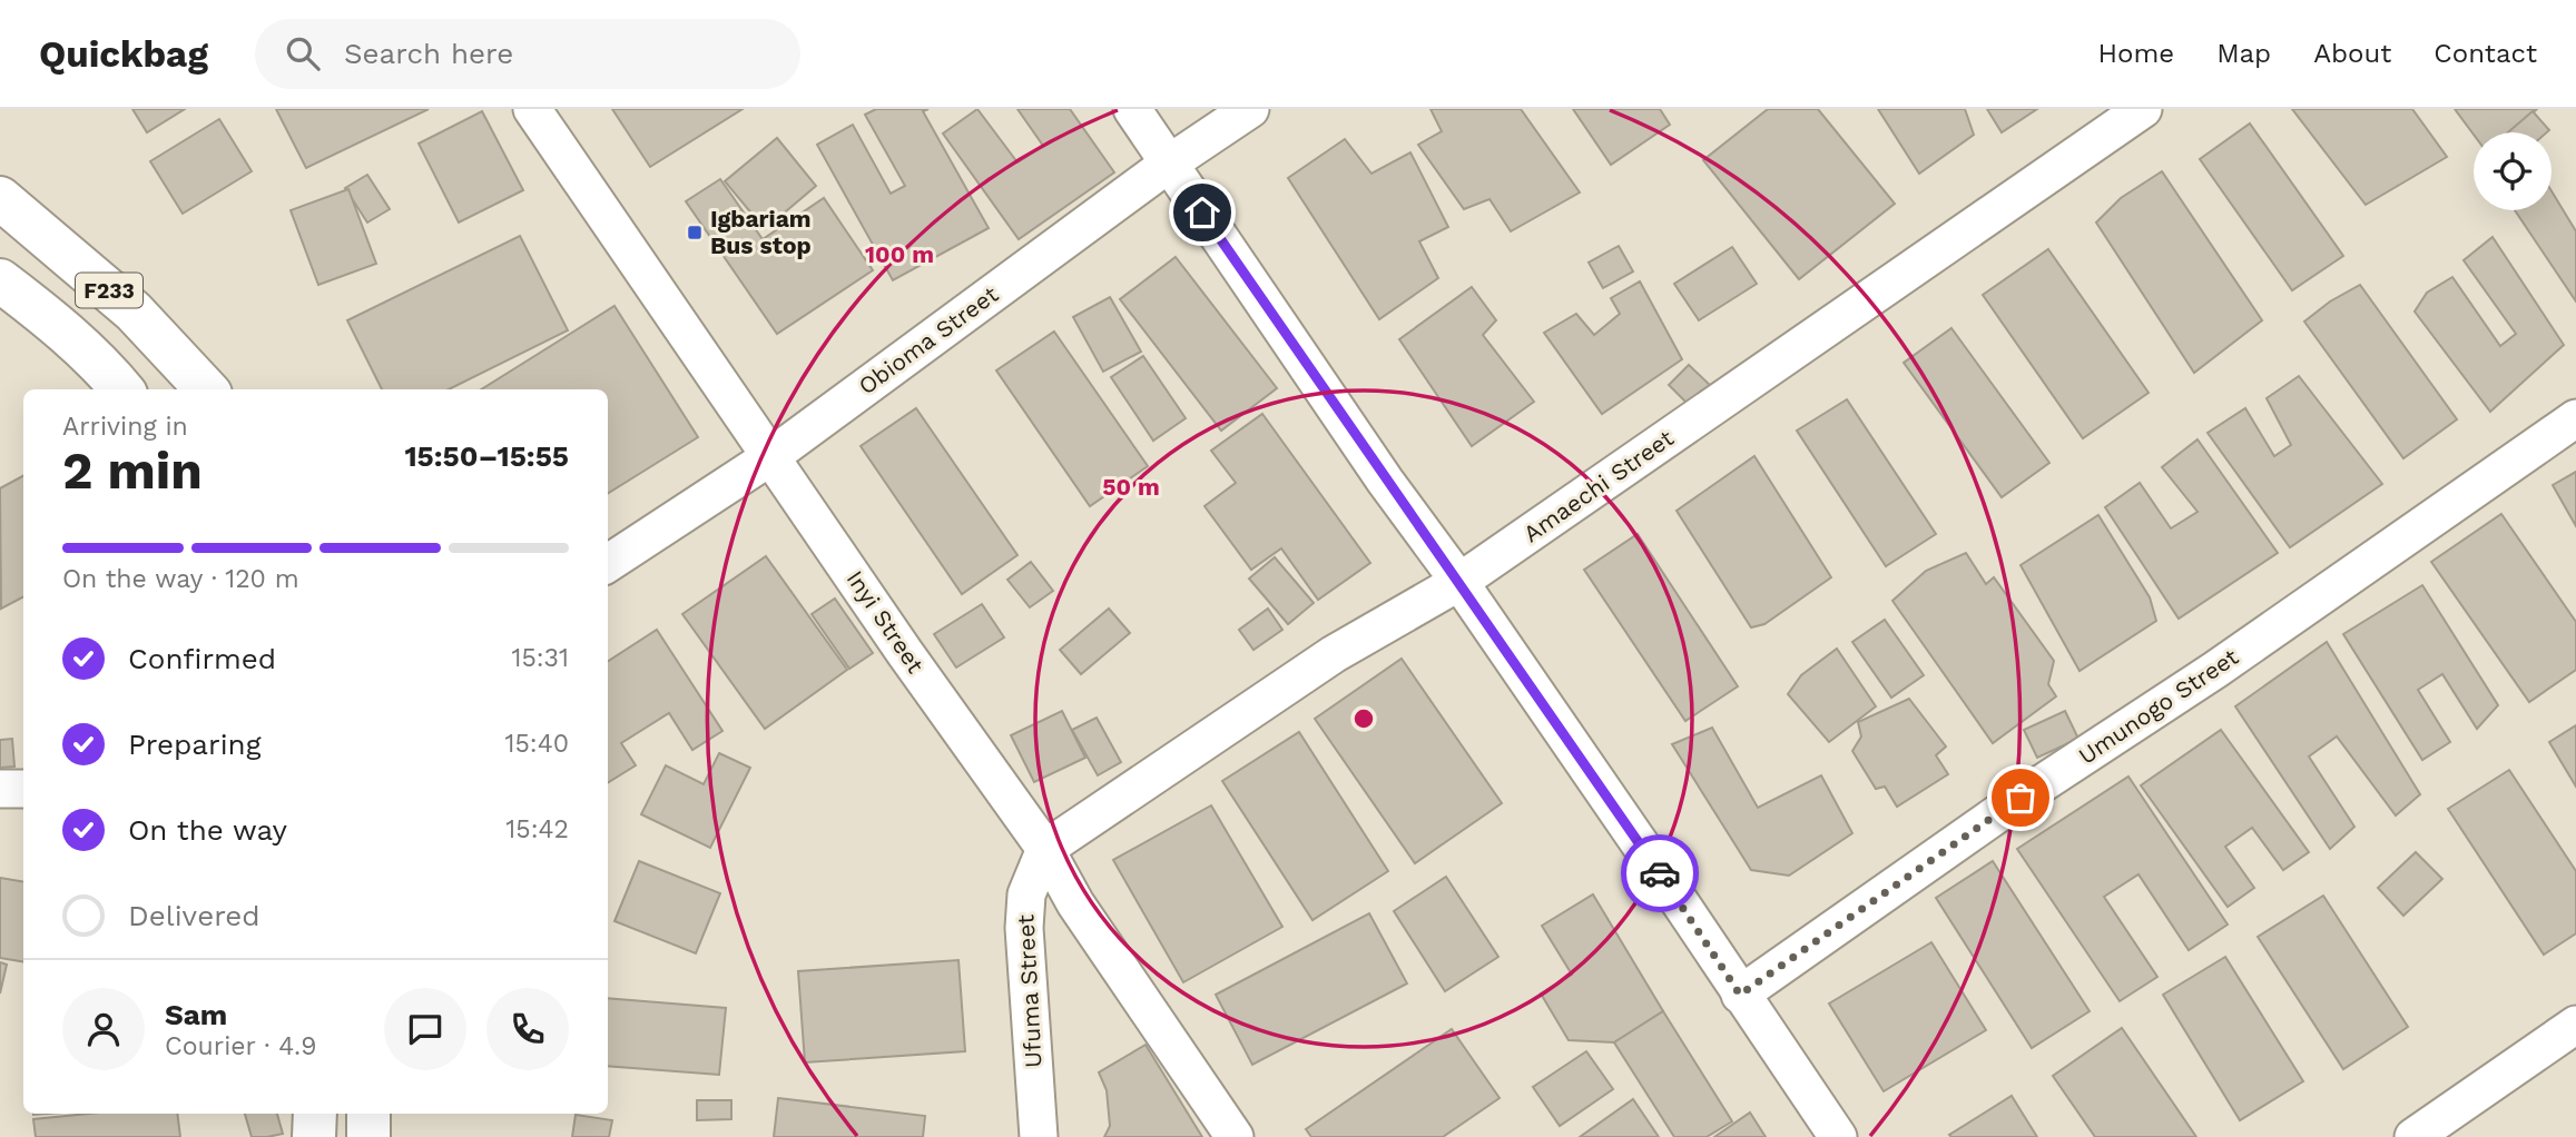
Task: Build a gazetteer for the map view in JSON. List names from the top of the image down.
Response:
{
  "streets": {
    "main road": ["F233"],
    "street": [
      "Obioma Street",
      "Amaechi Street",
      "Inyi Street",
      "Umunogo Street",
      "Ufuma Street"
    ]
  },
  "crossings": [
    ["Obioma Street", "Inyi Street"],
    ["Amaechi Street", "Inyi Street"],
    ["Amaechi Street", "Ufuma Street"],
    ["Inyi Street", "Ufuma Street"]
  ],
  "places": {
    "transit": ["Igbariam Bus stop"]
  },
  "page": {
    "header": "Quickbag",
    "search": "Search here",
    "nav": [
      "Home",
      "Map",
      "About",
      "Contact"
    ],
    "heading": ["2 min", "Arriving in", "15:50–15:55"],
    "panel": ["Sam", "Courier · 4.9"],
    "bar": "On the way · 120 m",
    "list": [
      ["Confirmed", "15:31"],
      ["Preparing", "15:40"],
      ["On the way", "15:42"],
      "Delivered"
    ]
  },
  "rings": ["100 m", "50 m"]
}
